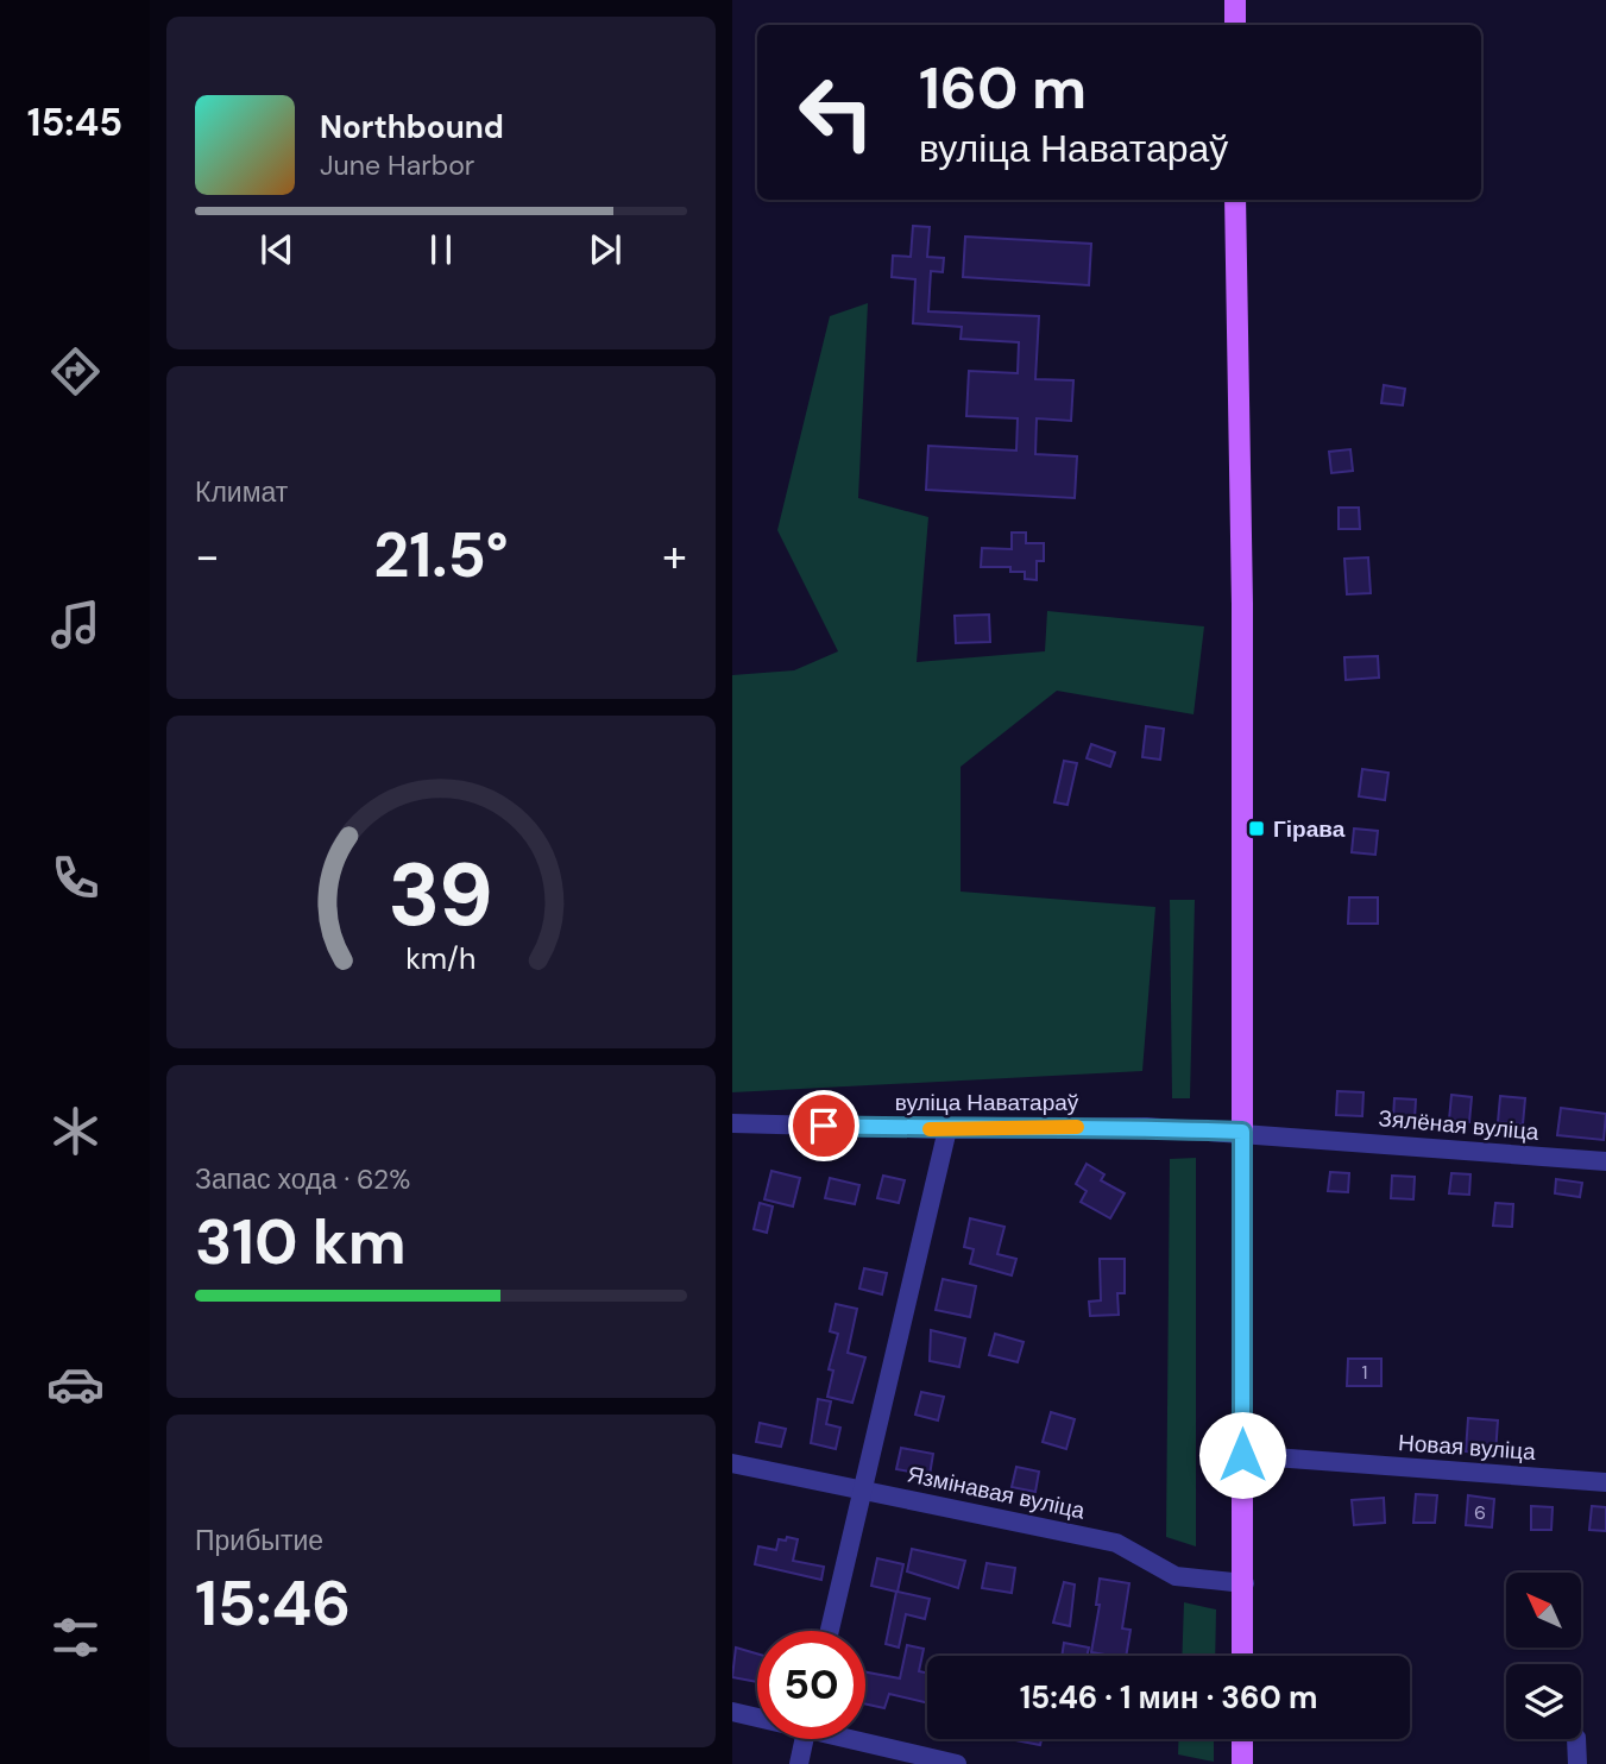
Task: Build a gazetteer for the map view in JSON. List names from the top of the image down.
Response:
{
  "streets": {
    "street": [
      "вуліца Наватараў",
      "Зялёная вуліца",
      "Новая вуліца",
      "Язмінавая вуліца"
    ]
  },
  "crossings": [
    ["вуліца Наватараў", "Зялёная вуліца"]
  ],
  "places": {
    "transit": ["Гірава"]
  },
  "house_numbers": ["1", "6"],
  "north": "top left",
  "page": {
    "tabs": "15:45",
    "turn": ["160 m", "вуліца Наватараў"],
    "song": ["Northbound", "June Harbor"],
    "tile": [
      "Климат",
      ["Запас хода · 62%", "310 km"],
      ["Прибытие", "15:46"]
    ],
    "heat": ["−", "21.5°", "+"],
    "limit": "50",
    "trip": "15:46 · 1 мин · 360 m",
    "gauge": ["39", "km/h"]
  }
}
